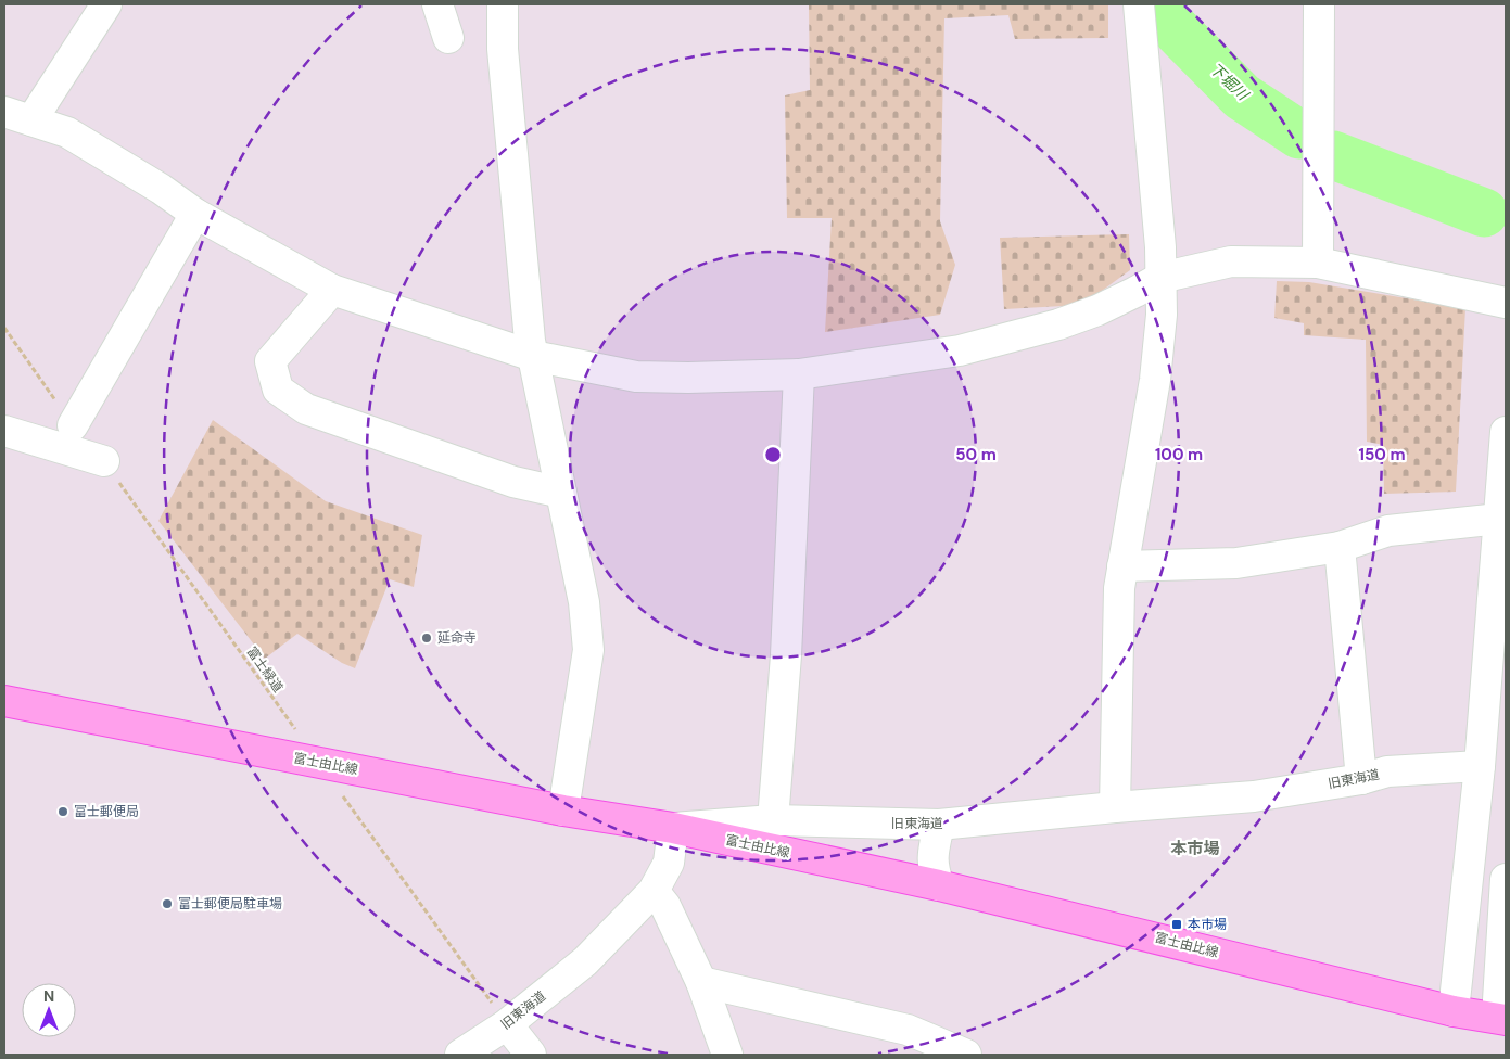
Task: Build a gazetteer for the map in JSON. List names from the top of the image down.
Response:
{
  "streets": {
    "main road": ["富士由比線"],
    "street": ["旧東海道"],
    "path": ["富士緑道"]
  },
  "crossings": [
    ["富士緑道", "富士由比線"],
    ["富士緑道", "旧東海道"],
    ["富士由比線", "旧東海道"]
  ],
  "districts": ["本市場"],
  "water": ["下堀川"],
  "places": {
    "other": ["延命寺", "富士郵便局", "富士郵便局駐車場"],
    "transit": ["本市場"]
  },
  "north": "top",
  "rings": ["50 m", "100 m", "150 m"]
}
